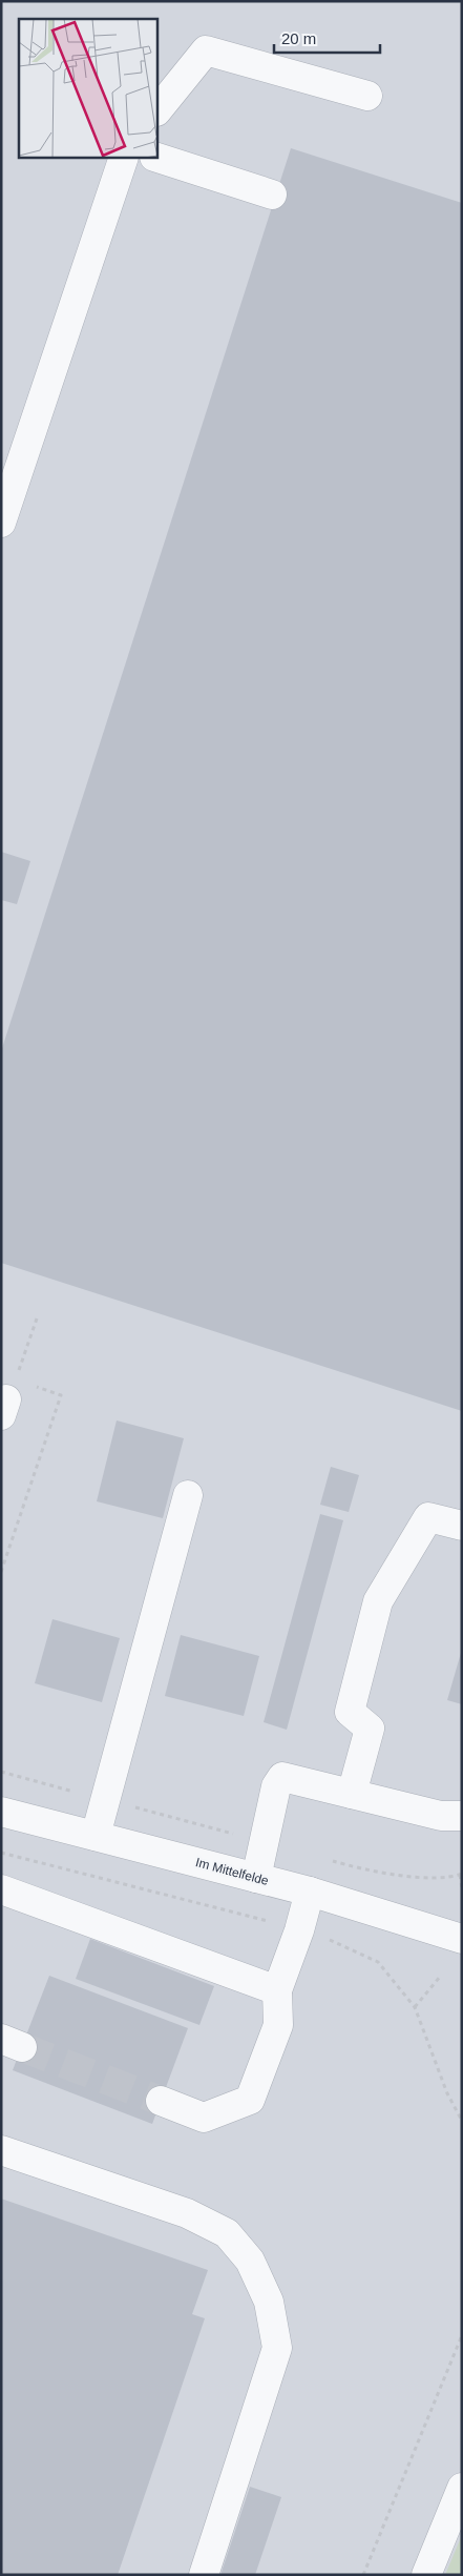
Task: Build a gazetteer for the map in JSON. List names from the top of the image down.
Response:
{
  "streets": {
    "street": ["Im Mittelfelde"]
  },
  "scale_bar": "20 m"
}
